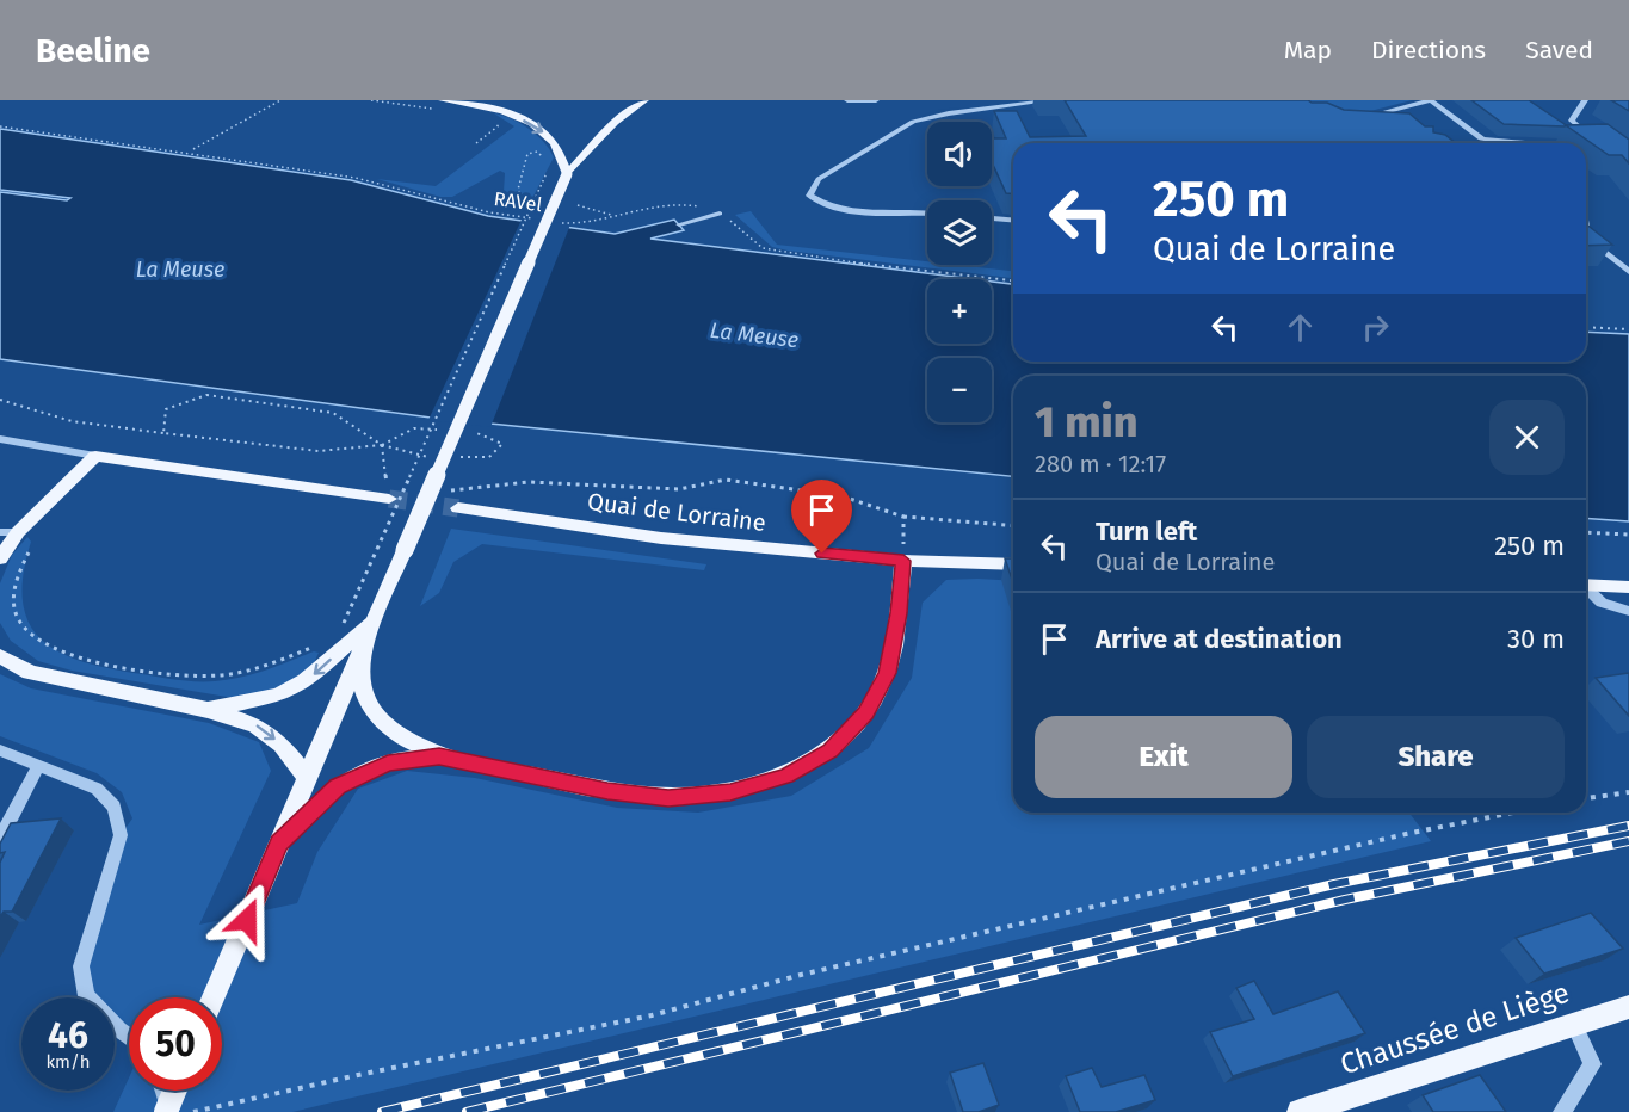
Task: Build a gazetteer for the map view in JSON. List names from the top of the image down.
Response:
{
  "streets": {
    "main road": ["Quai de Lorraine", "Chaussée de Liège"],
    "path": ["RAVel"]
  },
  "water": ["La Meuse"],
  "page": {
    "header": "Beeline",
    "nav": ["Map", "Directions", "Saved"],
    "map_buttons": ["+", "−"],
    "turn": ["250 m", "Quai de Lorraine"],
    "heading": ["1 min", "280 m · 12:17"],
    "list": [
      {
        "name": "Turn left",
        "note": "Quai de Lorraine",
        "value": "250 m"
      },
      {
        "name": "Arrive at destination",
        "value": "30 m"
      }
    ],
    "buttons": ["Exit", "Share"],
    "speed": "46 km/h",
    "limit": "50"
  }
}
